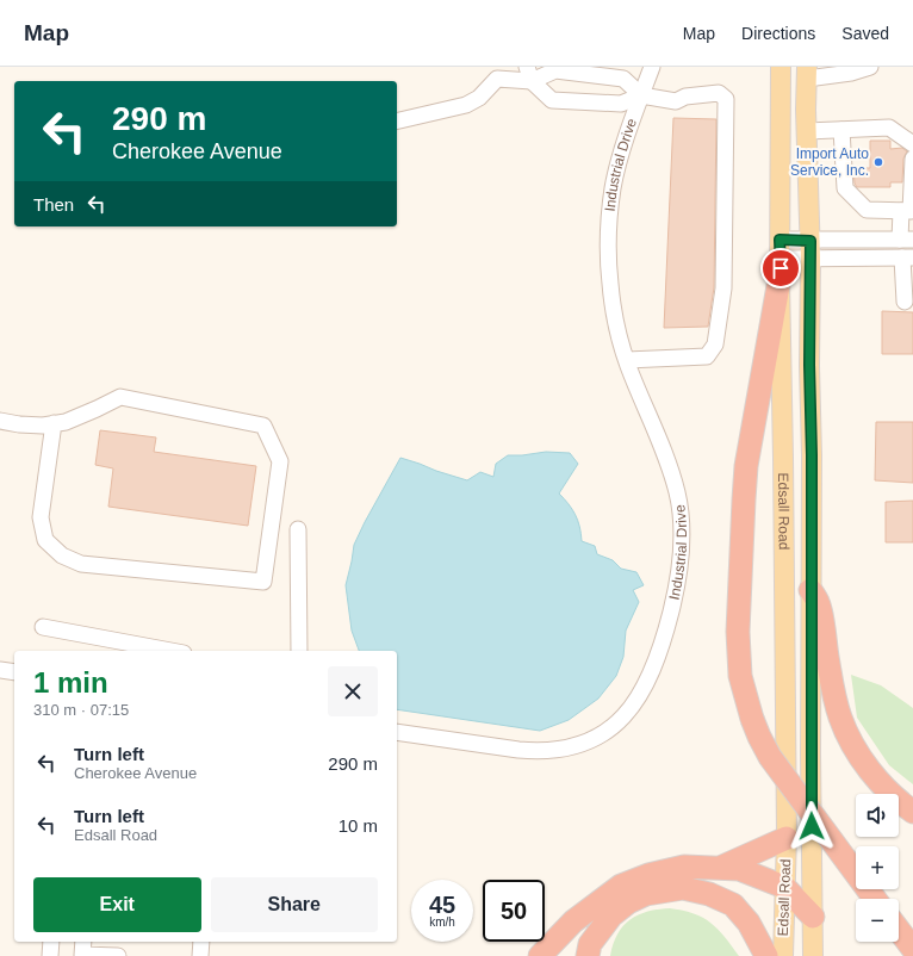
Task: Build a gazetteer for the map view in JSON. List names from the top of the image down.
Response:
{
  "streets": {
    "main road": ["Edsall Road"],
    "street": ["Industrial Drive"]
  },
  "places": ["Import Auto Service, Inc."],
  "page": {
    "header": "Map",
    "nav": ["Map", "Directions", "Saved"],
    "turn": ["290 m", "Cherokee Avenue"],
    "then": "Then",
    "heading": ["1 min", "310 m · 07:15"],
    "list": [
      {
        "name": "Turn left",
        "note": "Cherokee Avenue",
        "value": "290 m"
      },
      {
        "name": "Turn left",
        "note": "Edsall Road",
        "value": "10 m"
      }
    ],
    "map_buttons": ["+", "−"],
    "buttons": ["Exit", "Share"],
    "speed": "45 km/h",
    "limit": "50"
  }
}
